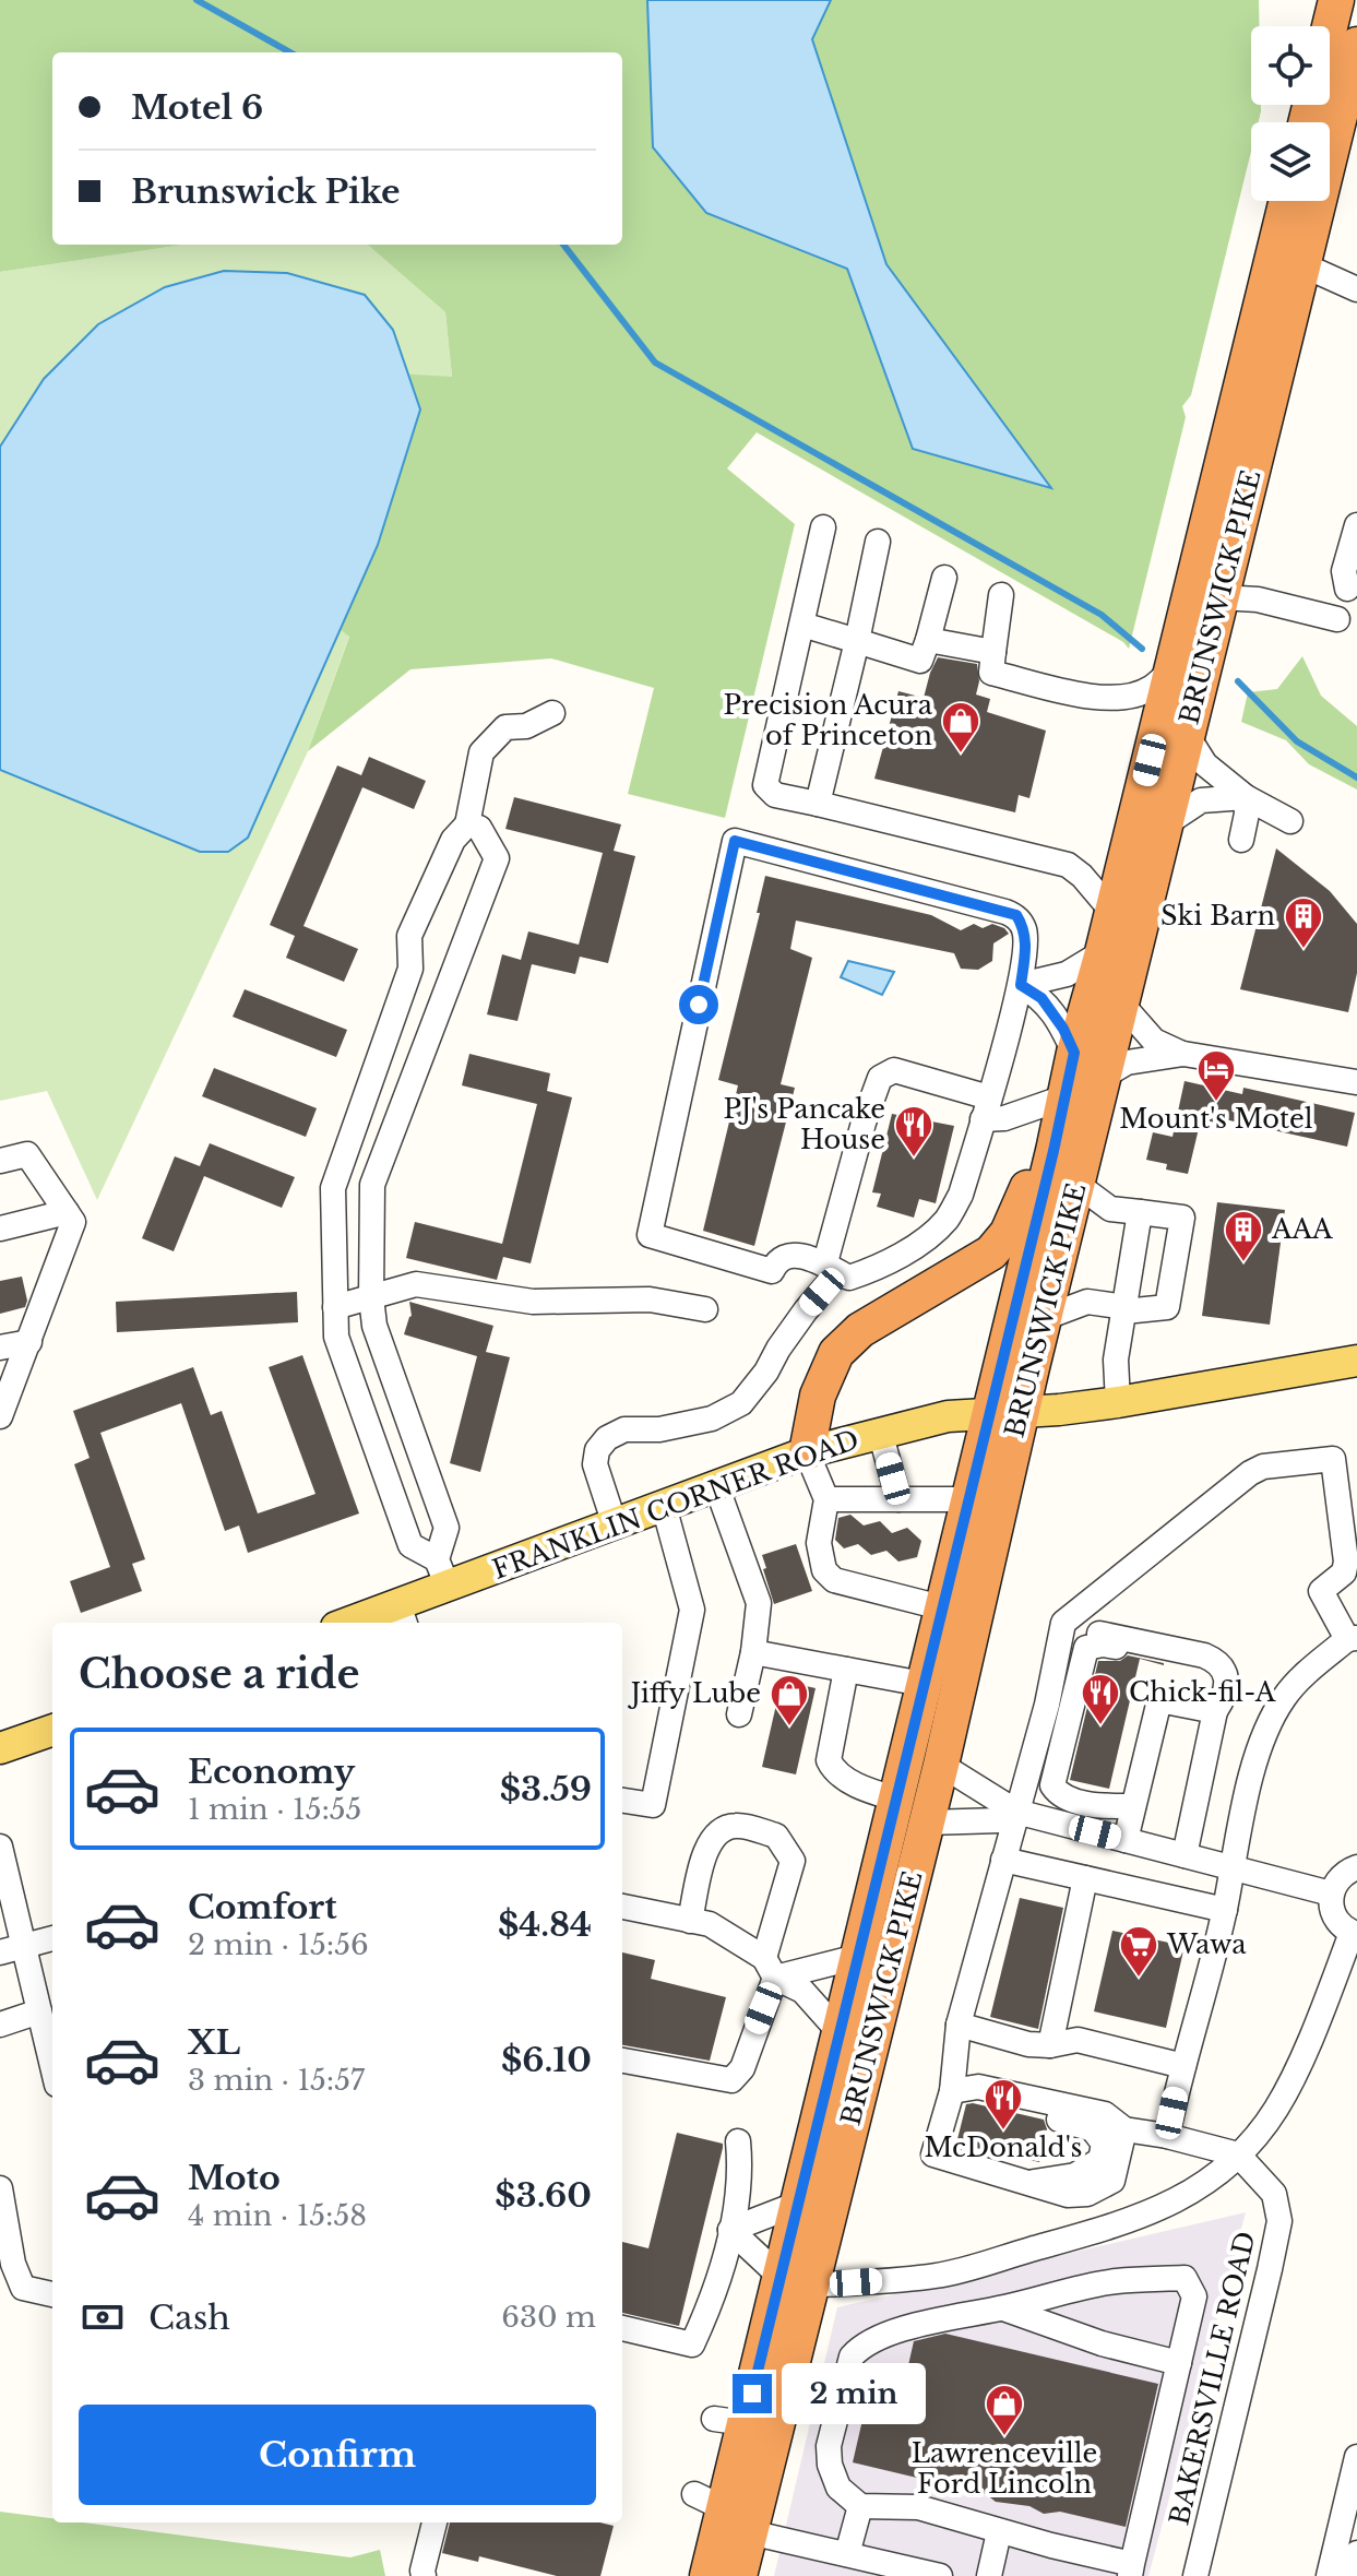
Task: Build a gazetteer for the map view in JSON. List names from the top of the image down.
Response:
{
  "streets": {
    "highway": ["BRUNSWICK PIKE"],
    "main road": ["FRANKLIN CORNER ROAD"],
    "street": ["BAKERSVILLE ROAD"]
  },
  "crossings": [
    ["BRUNSWICK PIKE", "FRANKLIN CORNER ROAD"]
  ],
  "places": {
    "shop": ["Precision Acura of Princeton", "Jiffy Lube", "Lawrenceville Ford Lincoln"],
    "building": ["Ski Barn", "AAA"],
    "hotel": ["Mount's Motel"],
    "restaurant": ["PJ's Pancake House", "Chick-fil-A", "McDonald's"],
    "supermarket": ["Wawa"]
  },
  "page": {
    "banner": ["Motel 6", "Brunswick Pike"],
    "heading": "Choose a ride",
    "list": [
      {
        "name": "Economy",
        "note": "1 min · 15:55",
        "value": "$3.59"
      },
      {
        "name": "Comfort",
        "note": "2 min · 15:56",
        "value": "$4.84"
      },
      {
        "name": "XL",
        "note": "3 min · 15:57",
        "value": "$6.10"
      },
      {
        "name": "Moto",
        "note": "4 min · 15:58",
        "value": "$3.60"
      }
    ],
    "pay": ["Cash", "630 m"],
    "bubble": "2 min",
    "buttons": "Confirm"
  }
}
